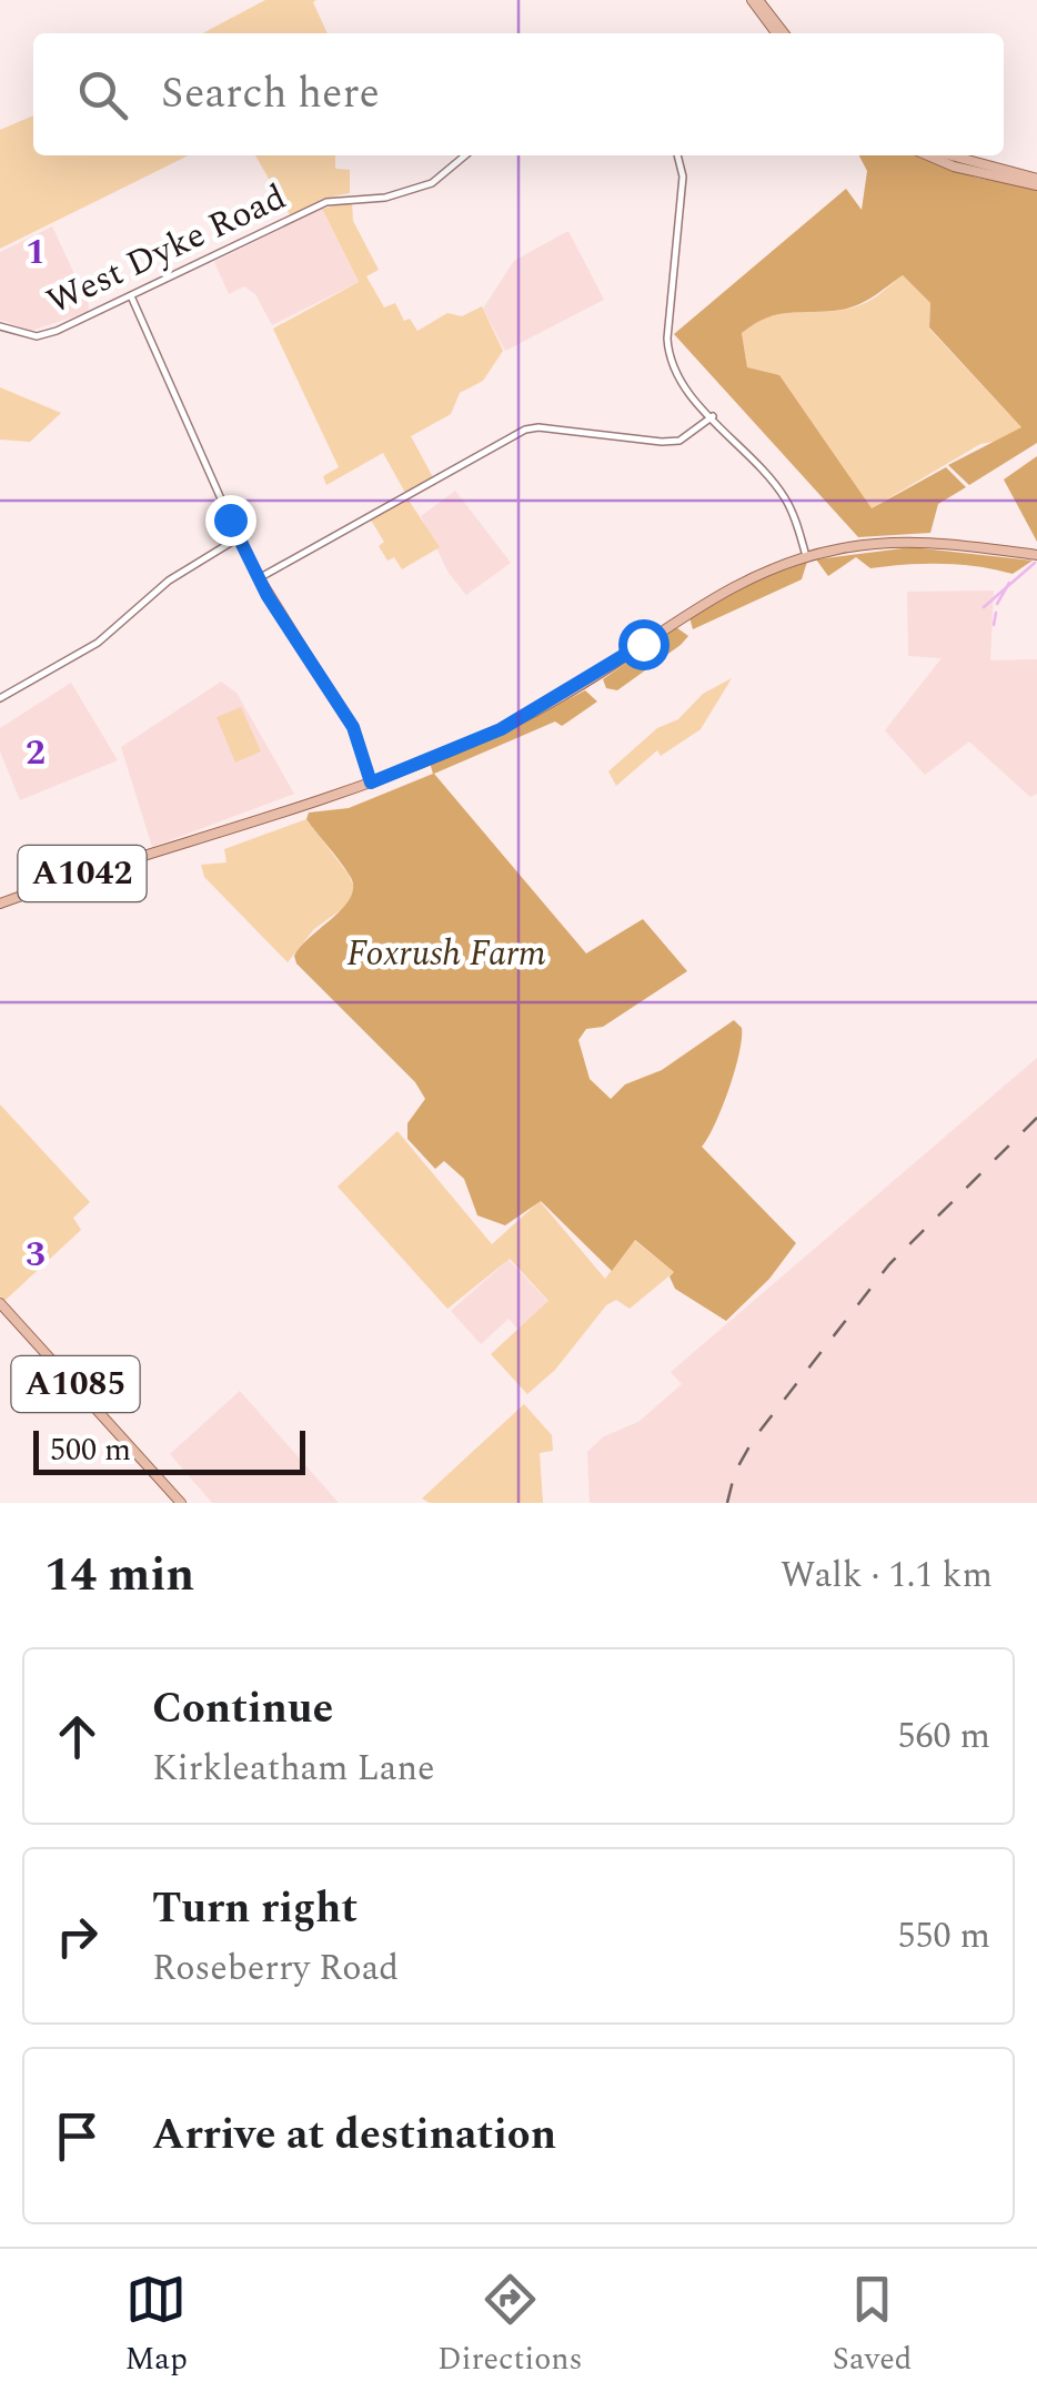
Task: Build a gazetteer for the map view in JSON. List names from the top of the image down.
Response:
{
  "streets": {
    "main road": ["A1042", "A1085"],
    "street": ["West Dyke Road"]
  },
  "parks": ["Foxrush Farm"],
  "scale_bar": "500 m",
  "page": {
    "search": "Search here",
    "scale": "500 m",
    "heading": ["14 min", "Walk · 1.1 km"],
    "list": [
      ["Continue", "Kirkleatham Lane", "560 m"],
      ["Turn right", "Roseberry Road", "550 m"],
      "Arrive at destination"
    ],
    "nav": ["Map", "Directions", "Saved"]
  },
  "grid": {
    "rows": ["1", "2", "3"]
  }
}
